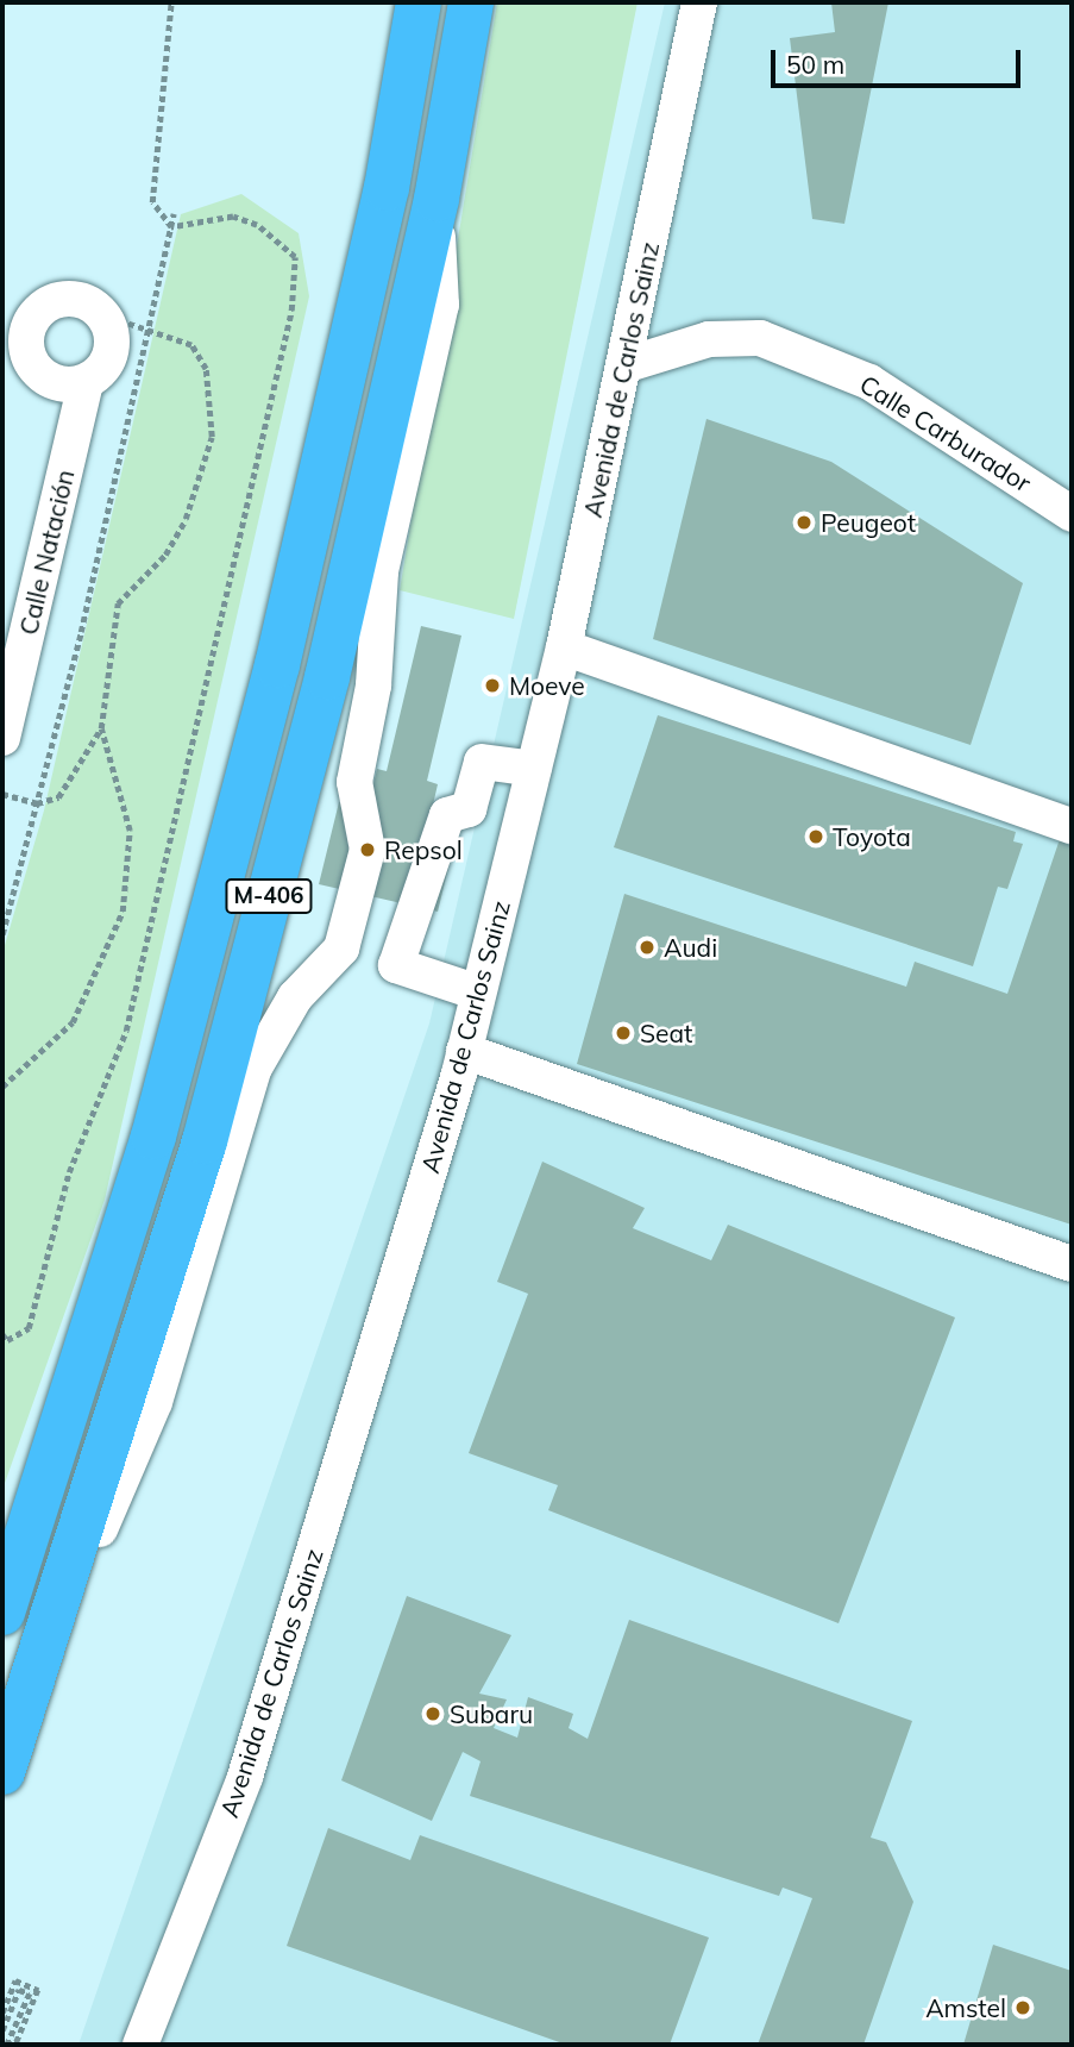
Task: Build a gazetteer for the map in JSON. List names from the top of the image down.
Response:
{
  "streets": {
    "highway": ["M-406"],
    "street": ["Avenida de Carlos Sainz", "Calle Carburador", "Calle Natación"]
  },
  "crossings": [
    ["Avenida de Carlos Sainz", "Calle Carburador"]
  ],
  "places": [
    "Peugeot",
    "Moeve",
    "Toyota",
    "Repsol",
    "Audi",
    "Seat",
    "Subaru",
    "Amstel"
  ],
  "scale_bar": "50 m"
}
